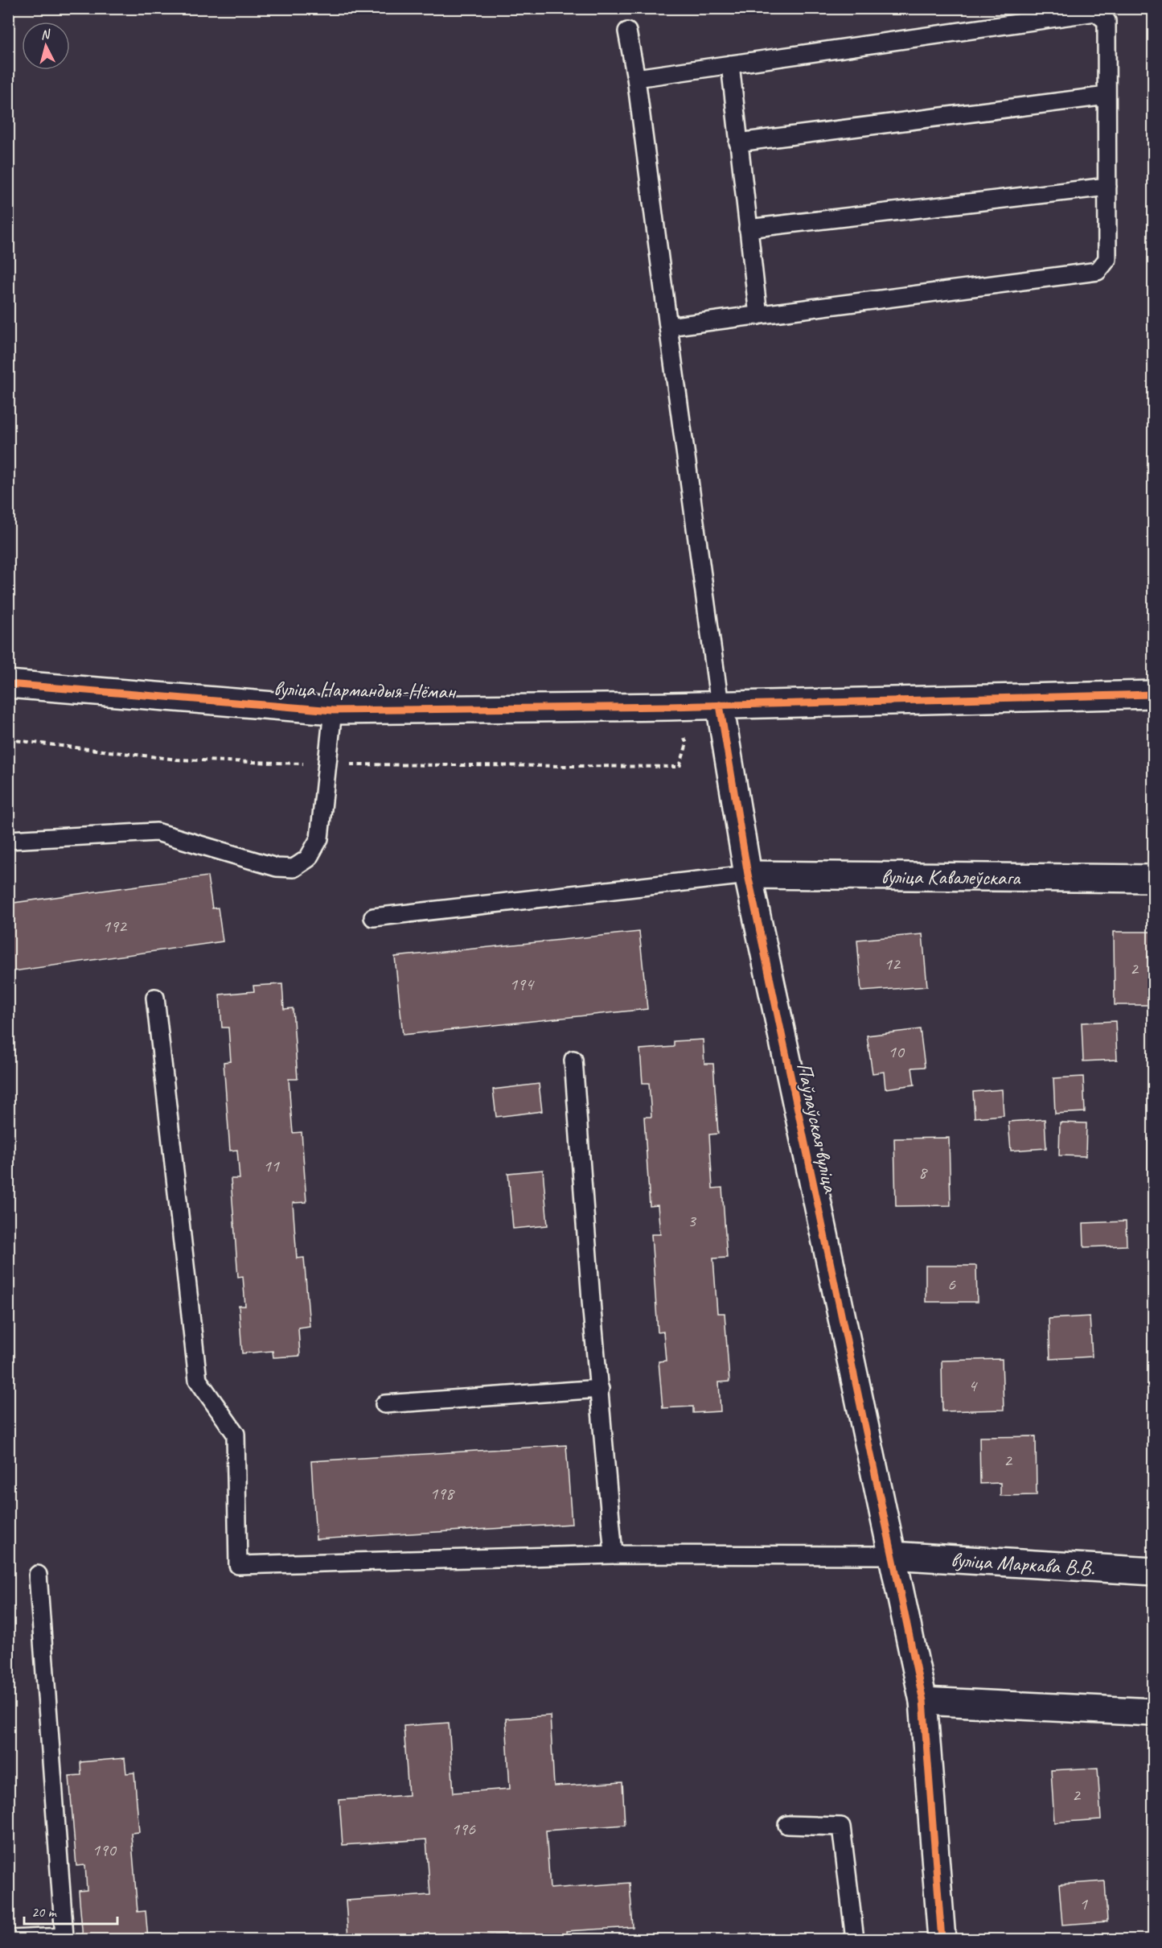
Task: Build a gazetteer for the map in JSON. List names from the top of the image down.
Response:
{
  "streets": {
    "street": [
      "вуліца Нармандыя-Нёман",
      "вуліца Кавалеўскага",
      "Паўлаўская вуліца",
      "вуліца Маркава В.В."
    ]
  },
  "crossings": [
    ["вуліца Нармандыя-Нёман", "Паўлаўская вуліца"],
    ["вуліца Кавалеўскага", "Паўлаўская вуліца"],
    ["Паўлаўская вуліца", "вуліца Маркава В.В."]
  ],
  "house_numbers": [
    "192",
    "12",
    "2",
    "194",
    "10",
    "11",
    "8",
    "3",
    "6",
    "4",
    "2",
    "198",
    "2",
    "196",
    "190",
    "1"
  ],
  "scale_bar": "20 m",
  "north": "top"
}
